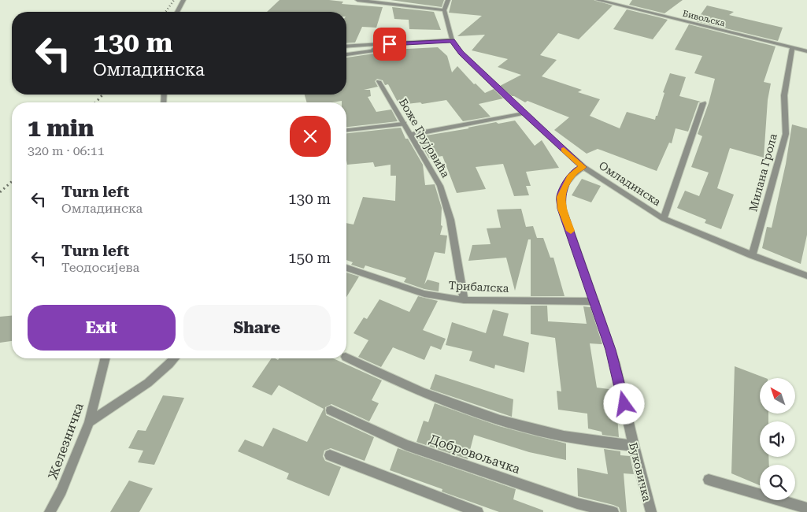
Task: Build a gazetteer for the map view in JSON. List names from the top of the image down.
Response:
{
  "streets": {
    "street": [
      "Бивољска",
      "Боже Грујовића",
      "Милана Грола",
      "Омладинска",
      "Трибалска",
      "Железничка",
      "Добровољачка",
      "Буковичка"
    ]
  },
  "crossings": [
    ["Бивољска", "Милана Грола"],
    ["Боже Грујовића", "Трибалска"],
    ["Милана Грола", "Омладинска"],
    ["Омладинска", "Буковичка"],
    ["Трибалска", "Буковичка"]
  ],
  "north": "top left",
  "page": {
    "turn": ["130 m", "Омладинска"],
    "heading": ["1 min", "320 m · 06:11"],
    "list": [
      {
        "name": "Turn left",
        "note": "Омладинска",
        "value": "130 m"
      },
      {
        "name": "Turn left",
        "note": "Теодосијева",
        "value": "150 m"
      }
    ],
    "buttons": ["Exit", "Share"]
  }
}
